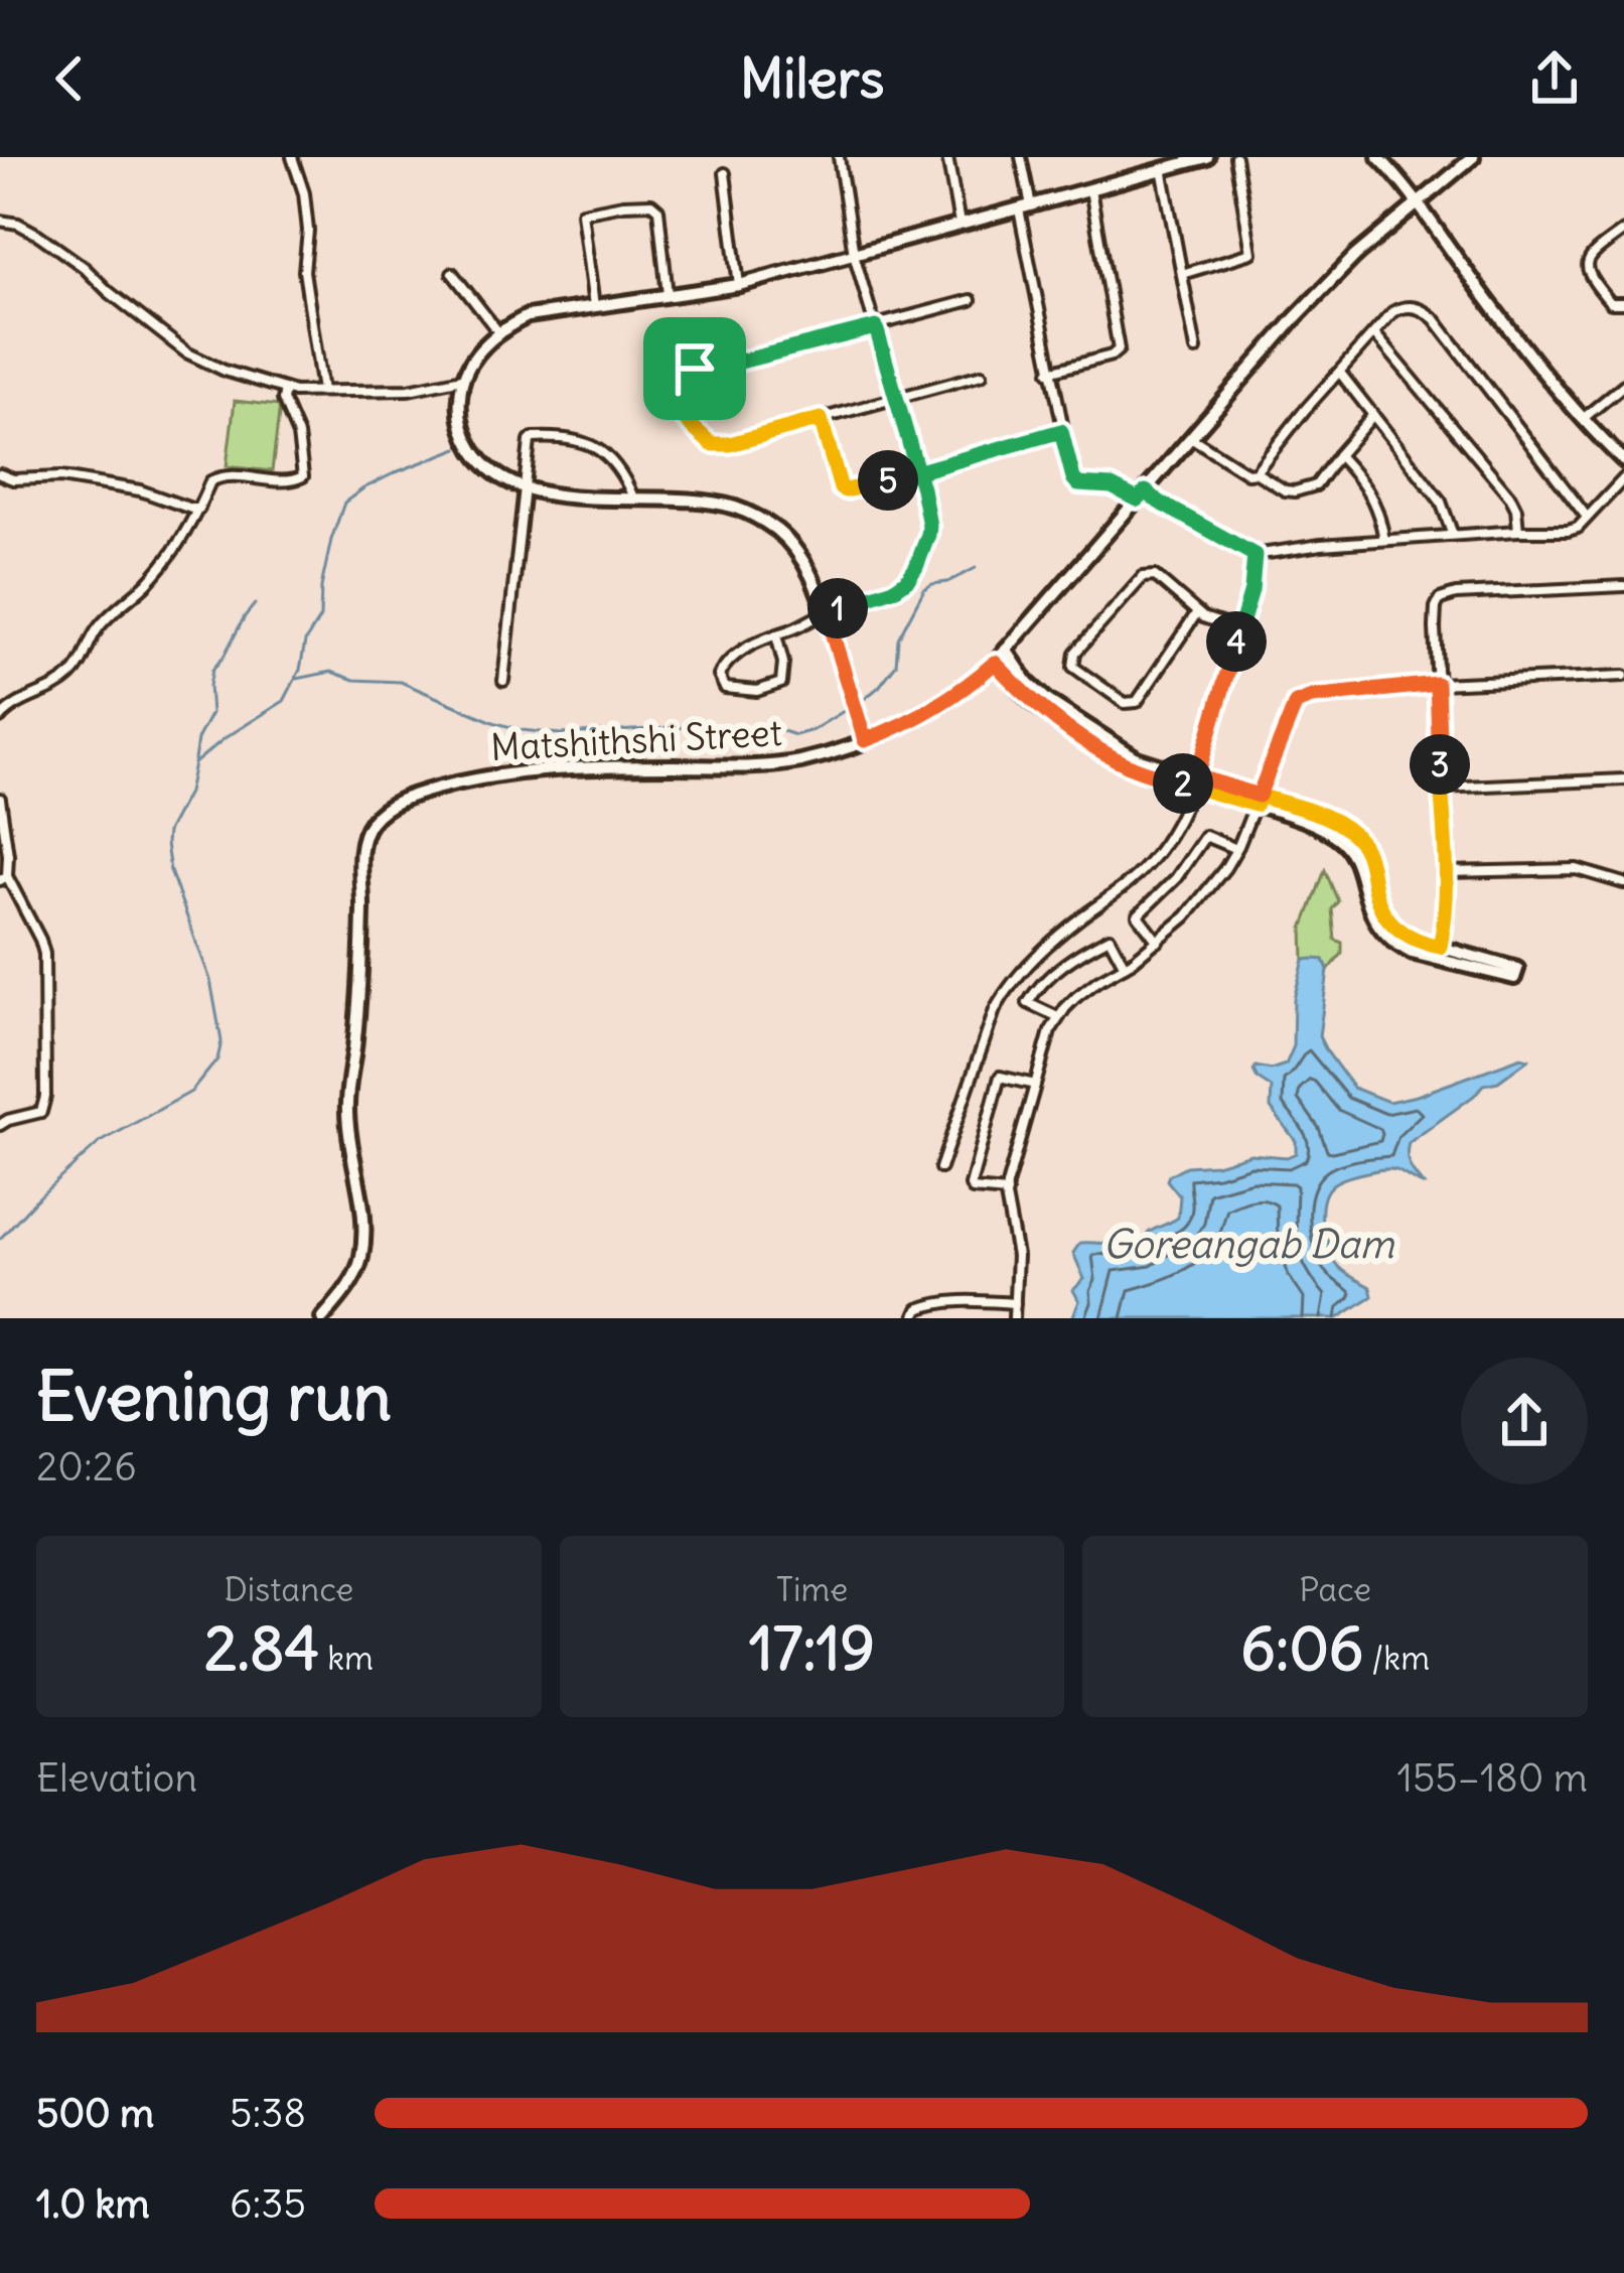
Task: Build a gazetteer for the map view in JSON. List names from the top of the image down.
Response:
{
  "streets": {
    "street": ["Matshithshi Street"]
  },
  "water": ["Goreangab Dam"],
  "page": {
    "header": "Milers",
    "pins": [
      "5",
      "1",
      "4",
      "3",
      "2"
    ],
    "heading": ["Evening run", "20:26"],
    "stats": [
      ["Distance", "2.84 km"],
      ["Time", "17:19"],
      ["Pace", "6:06 /km"]
    ],
    "chart": ["Elevation", "155–180 m"],
    "list": [
      {
        "name": "500 m",
        "note": "5:38"
      },
      {
        "name": "1.0 km",
        "note": "6:35"
      }
    ]
  }
}
